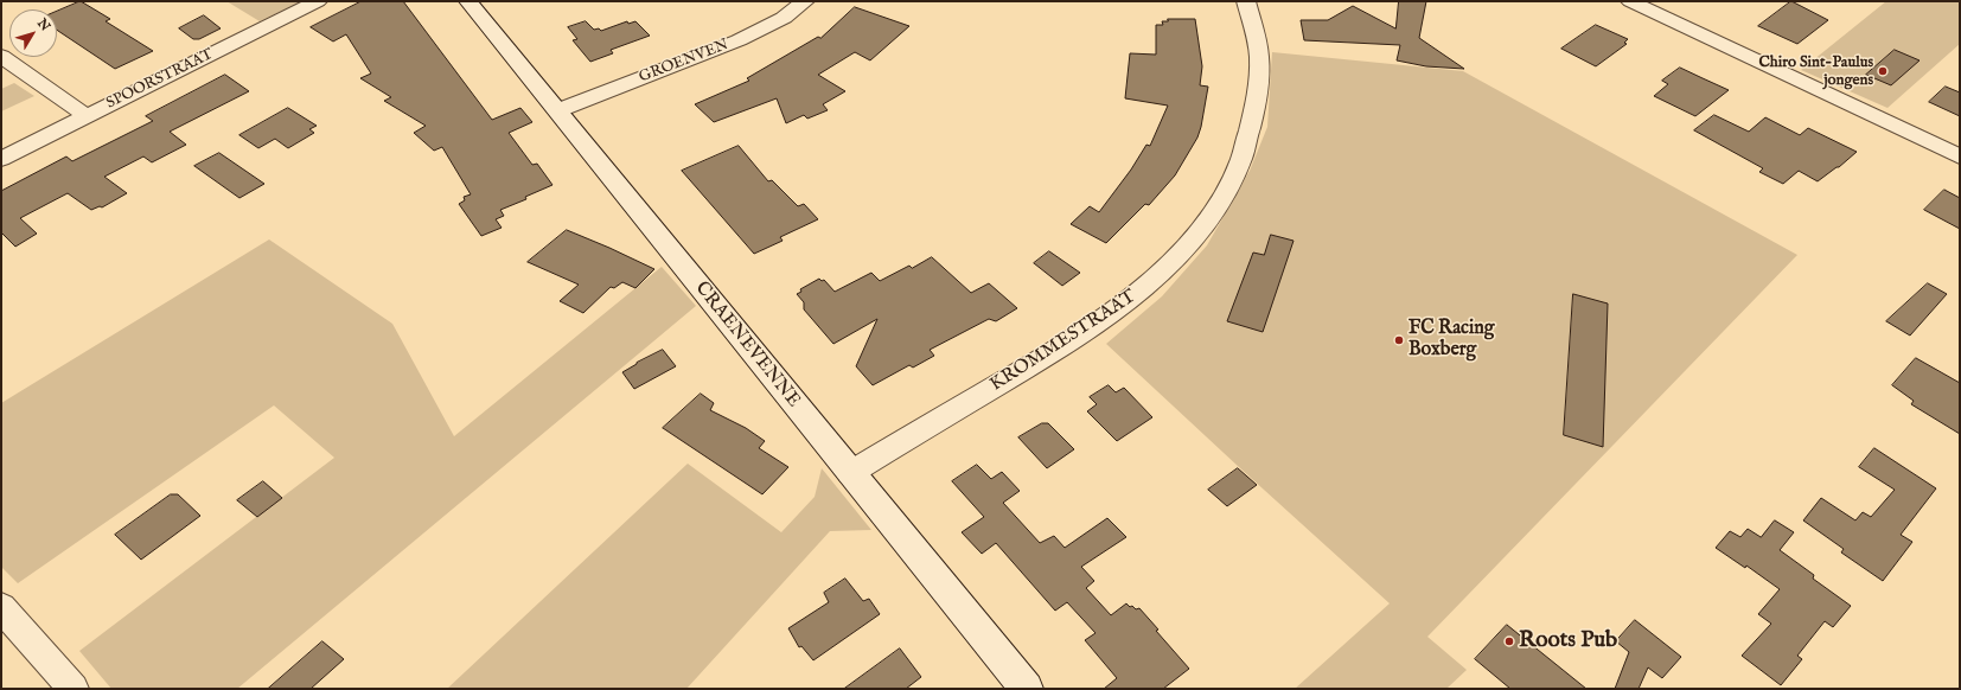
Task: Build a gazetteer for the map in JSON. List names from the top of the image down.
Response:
{
  "streets": {
    "street": [
      "GROENVEN",
      "SPOORSTRAAT",
      "KROMMESTRAAT",
      "CRAENEVENNE"
    ]
  },
  "crossings": [
    ["GROENVEN", "CRAENEVENNE"],
    ["KROMMESTRAAT", "CRAENEVENNE"]
  ],
  "places": ["Chiro Sint-Paulus jongens", "FC Racing Boxberg", "Roots Pub"],
  "north": "top right"
}
